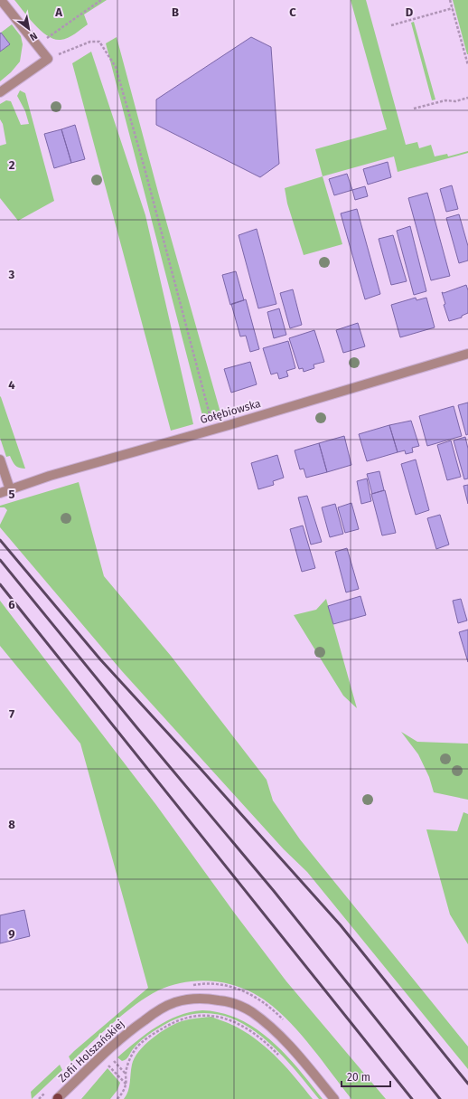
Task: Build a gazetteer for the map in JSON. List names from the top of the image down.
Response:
{
  "streets": {
    "street": ["Gołębiowska", "Zofii Holszańskiej"]
  },
  "scale_bar": "20 m",
  "north": "bottom right",
  "grid": {
    "columns": [
      "A",
      "B",
      "C",
      "D"
    ],
    "rows": [
      "2",
      "3",
      "4",
      "5",
      "6",
      "7",
      "8",
      "9"
    ]
  }
}
